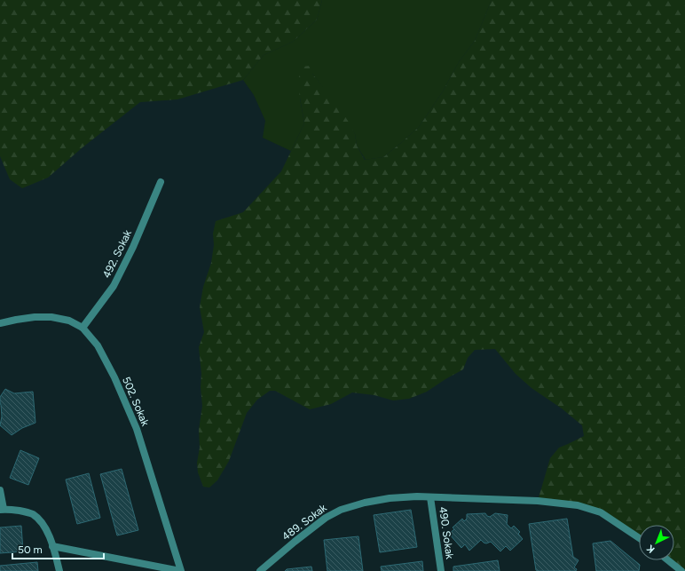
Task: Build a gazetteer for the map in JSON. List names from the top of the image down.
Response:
{
  "streets": {
    "street": [
      "492. Sokak",
      "502. Sokak",
      "489. Sokak",
      "490. Sokak"
    ]
  },
  "crossings": [
    ["492. Sokak", "502. Sokak"],
    ["489. Sokak", "490. Sokak"]
  ],
  "scale_bar": "50 m",
  "north": "bottom left"
}
